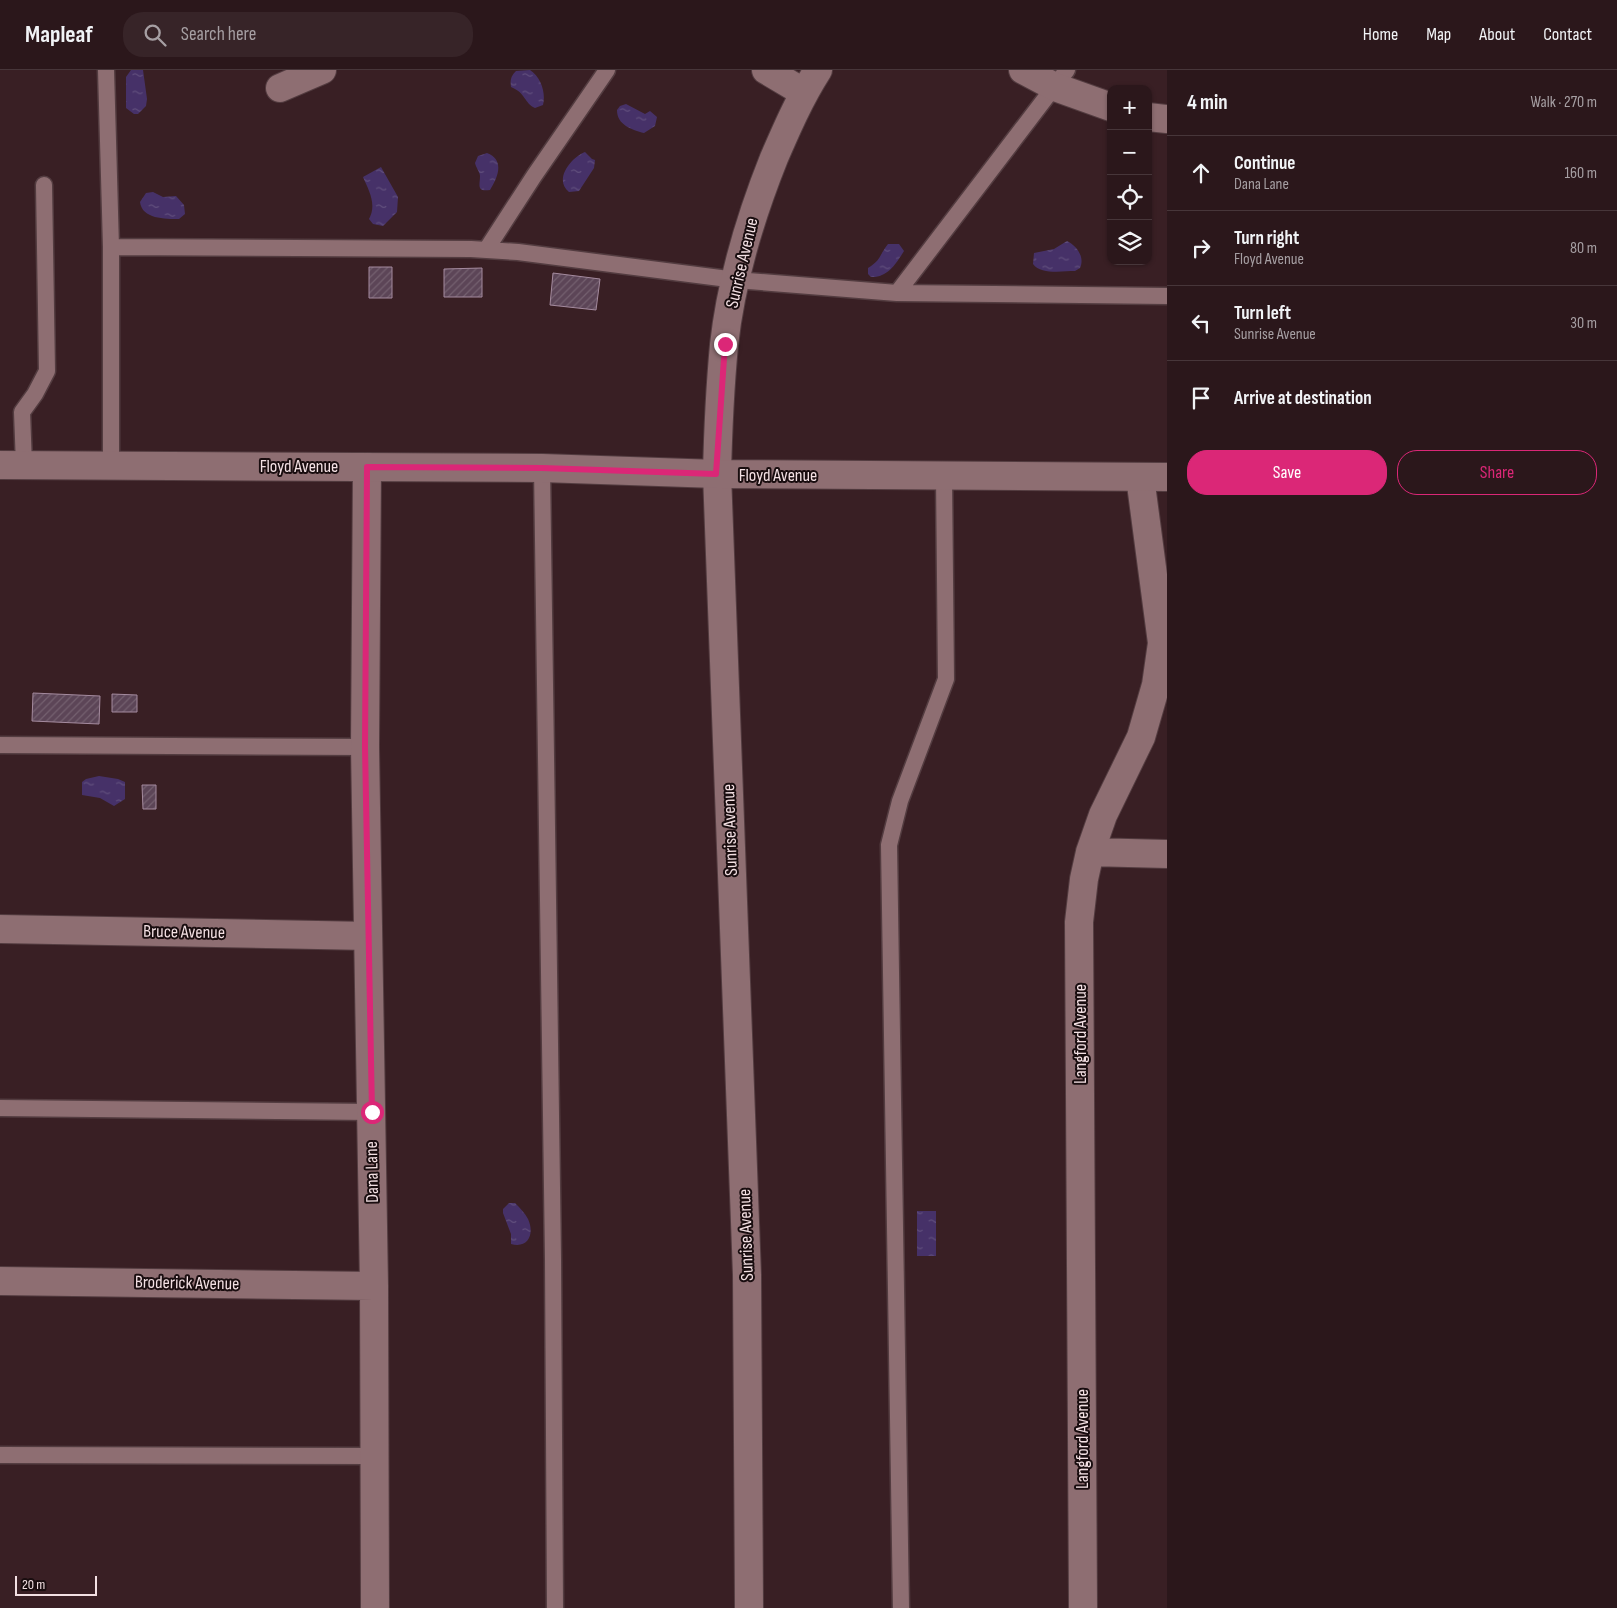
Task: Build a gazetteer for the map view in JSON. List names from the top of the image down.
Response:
{
  "streets": {
    "street": [
      "Sunrise Avenue",
      "Floyd Avenue",
      "Bruce Avenue",
      "Langford Avenue",
      "Dana Lane",
      "Broderick Avenue"
    ]
  },
  "crossings": [
    ["Sunrise Avenue", "Floyd Avenue"],
    ["Floyd Avenue", "Langford Avenue"],
    ["Floyd Avenue", "Dana Lane"],
    ["Bruce Avenue", "Dana Lane"],
    ["Dana Lane", "Broderick Avenue"]
  ],
  "scale_bar": "20 m",
  "page": {
    "header": "Mapleaf",
    "search": "Search here",
    "nav": [
      "Home",
      "Map",
      "About",
      "Contact"
    ],
    "heading": ["4 min", "Walk · 270 m"],
    "map_buttons": ["+", "−"],
    "list": [
      ["Continue", "Dana Lane", "160 m"],
      ["Turn right", "Floyd Avenue", "80 m"],
      ["Turn left", "Sunrise Avenue", "30 m"],
      "Arrive at destination"
    ],
    "buttons": ["Save", "Share"],
    "scale": "20 m"
  }
}
